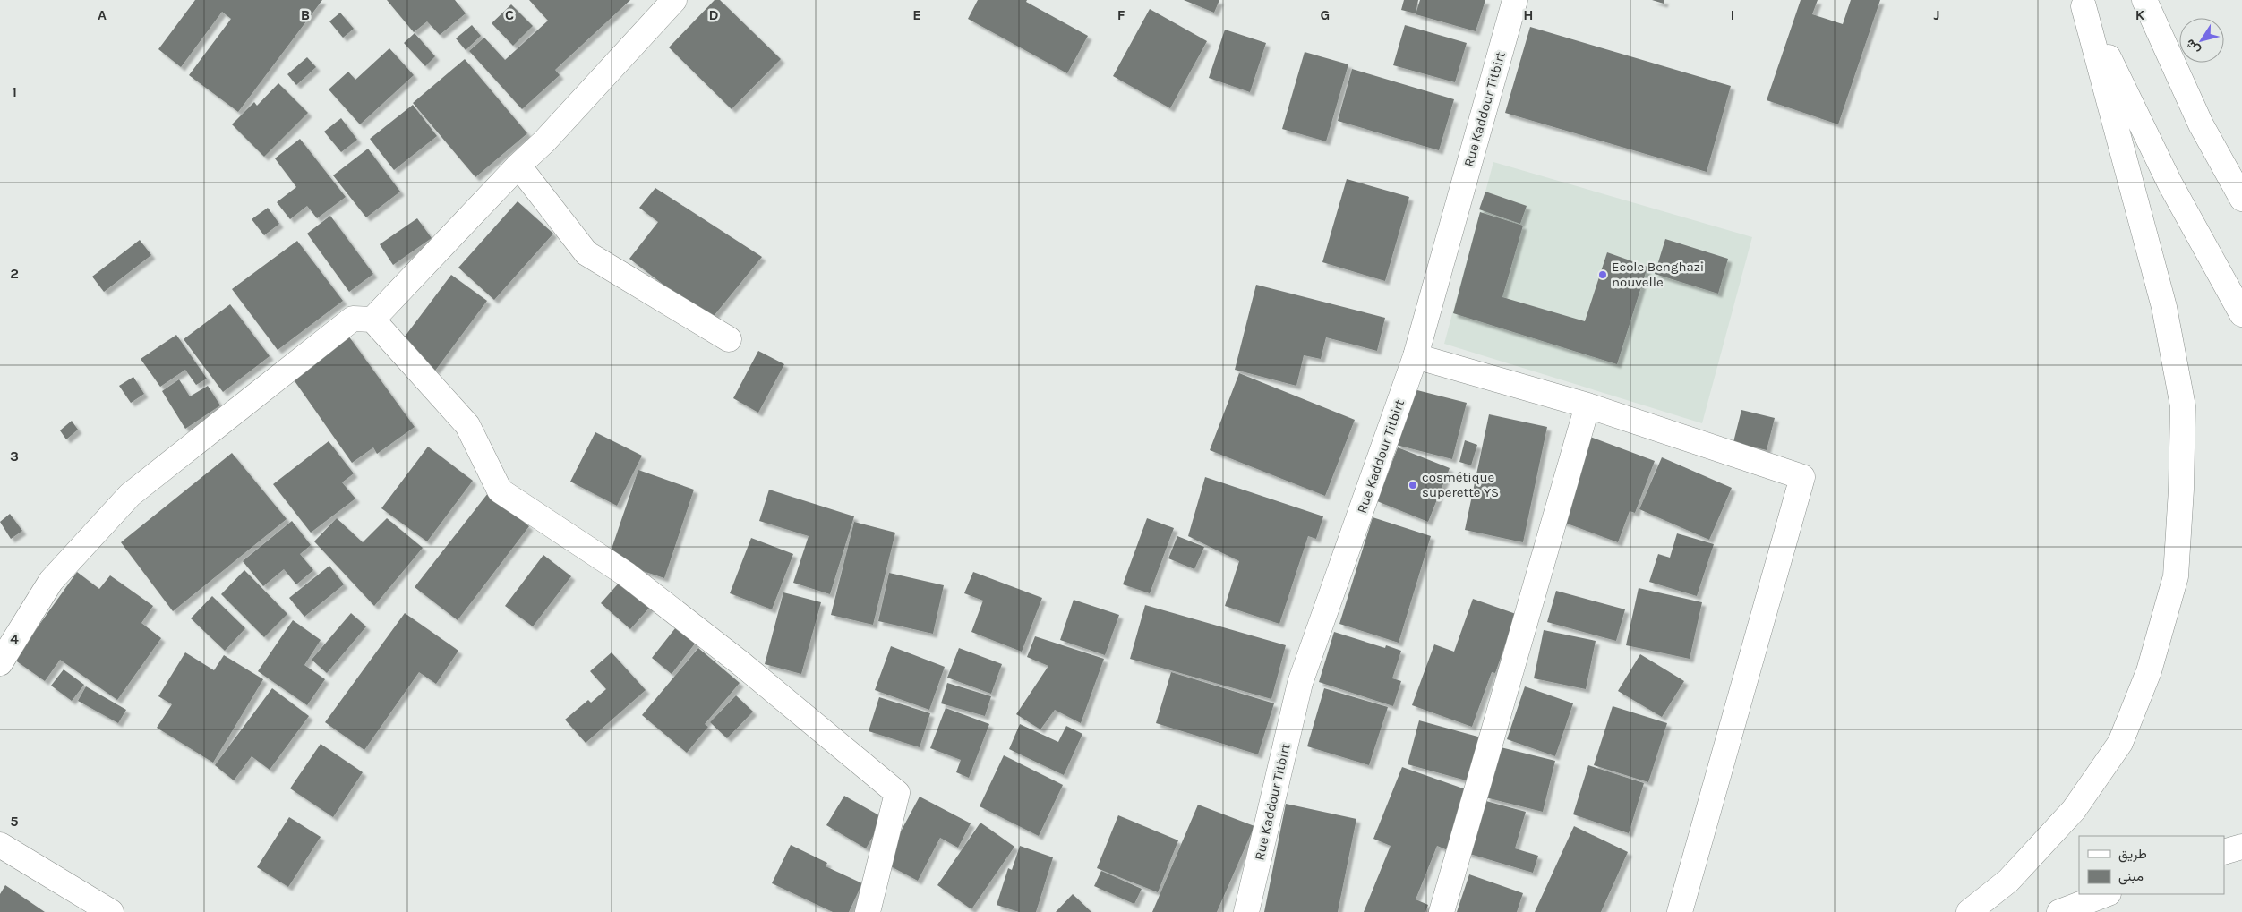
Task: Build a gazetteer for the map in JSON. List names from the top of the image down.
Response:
{
  "streets": {
    "main road": ["Rue Kaddour Titbirt"]
  },
  "places": ["Ecole Benghazi nouvelle", "cosmétique superette YS"],
  "legend": ["طريق", "مبنى"],
  "north": "bottom left",
  "grid": {
    "columns": [
      "A",
      "B",
      "C",
      "D",
      "E",
      "F",
      "G",
      "H",
      "I",
      "J",
      "K"
    ],
    "rows": [
      "1",
      "2",
      "3",
      "4",
      "5"
    ]
  }
}
